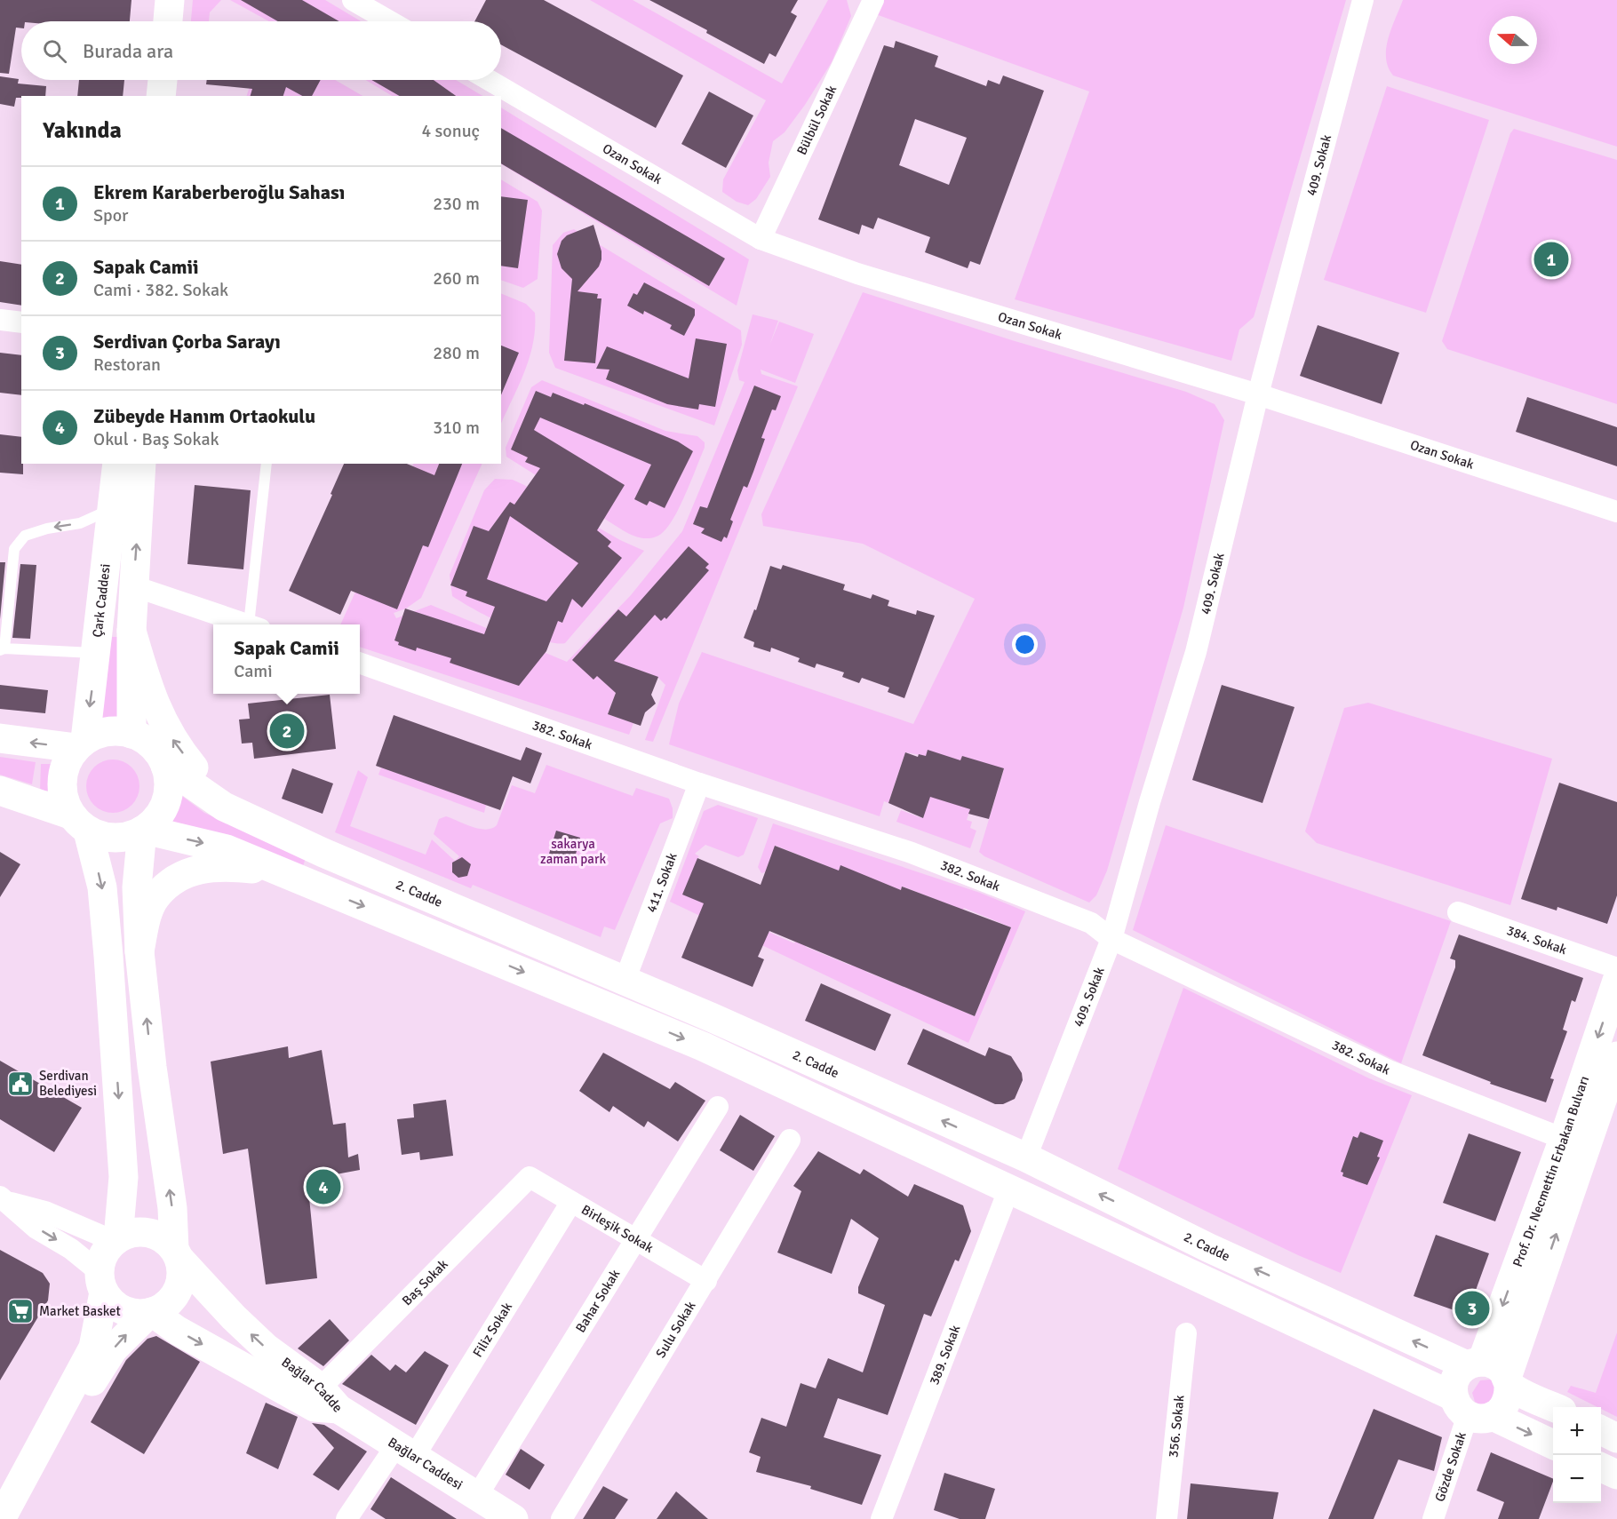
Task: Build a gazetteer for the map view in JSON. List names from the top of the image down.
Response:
{
  "streets": {
    "main road": [
      "Çark Caddesi",
      "2. Cadde",
      "Prof. Dr. Necmettin Erbakan Bulvarı",
      "Bağlar Cadde",
      "Bağlar Caddesi"
    ],
    "street": [
      "Bülbül Sokak",
      "Ozan Sokak",
      "409. Sokak",
      "382. Sokak",
      "411. Sokak",
      "384. Sokak",
      "Birleşik Sokak",
      "Baş Sokak",
      "Bahar Sokak",
      "Filiz Sokak",
      "Sulu Sokak",
      "389. Sokak",
      "356. Sokak",
      "Gözde Sokak"
    ]
  },
  "crossings": [
    ["Bülbül Sokak", "Ozan Sokak"],
    ["Ozan Sokak", "409. Sokak"],
    ["409. Sokak", "382. Sokak"],
    ["409. Sokak", "2. Cadde"],
    ["Çark Caddesi", "2. Cadde"],
    ["382. Sokak", "411. Sokak"],
    ["382. Sokak", "Prof. Dr. Necmettin Erbakan Bulvarı"],
    ["411. Sokak", "2. Cadde"],
    ["2. Cadde", "Prof. Dr. Necmettin Erbakan Bulvarı"],
    ["2. Cadde", "Gözde Sokak"],
    ["Prof. Dr. Necmettin Erbakan Bulvarı", "Gözde Sokak"],
    ["Birleşik Sokak", "Baş Sokak"],
    ["Birleşik Sokak", "Bahar Sokak"],
    ["Birleşik Sokak", "Filiz Sokak"],
    ["Birleşik Sokak", "Sulu Sokak"],
    ["Baş Sokak", "Bağlar Cadde"],
    ["Baş Sokak", "Bağlar Caddesi"],
    ["Bahar Sokak", "Bağlar Caddesi"],
    ["Filiz Sokak", "Bağlar Caddesi"],
    ["Bağlar Cadde", "Bağlar Caddesi"]
  ],
  "parks": ["sakarya zaman park"],
  "places": {
    "public building": ["Serdivan Belediyesi"],
    "supermarket": ["Market Basket"]
  },
  "north": "left",
  "page": {
    "search": "Burada ara",
    "heading": ["Yakında", "4 sonuç"],
    "list": [
      {
        "mark": "1",
        "name": "Ekrem Karaberberoğlu Sahası",
        "note": "Spor",
        "value": "230 m"
      },
      {
        "mark": "2",
        "name": "Sapak Camii",
        "note": "Cami · 382. Sokak",
        "value": "260 m"
      },
      {
        "mark": "3",
        "name": "Serdivan Çorba Sarayı",
        "note": "Restoran",
        "value": "280 m"
      },
      {
        "mark": "4",
        "name": "Zübeyde Hanım Ortaokulu",
        "note": "Okul · Baş Sokak",
        "value": "310 m"
      }
    ],
    "pins": [
      "1",
      "2",
      "4",
      "3"
    ],
    "popup": ["Sapak Camii", "Cami"],
    "map_buttons": ["+", "−"]
  }
}
